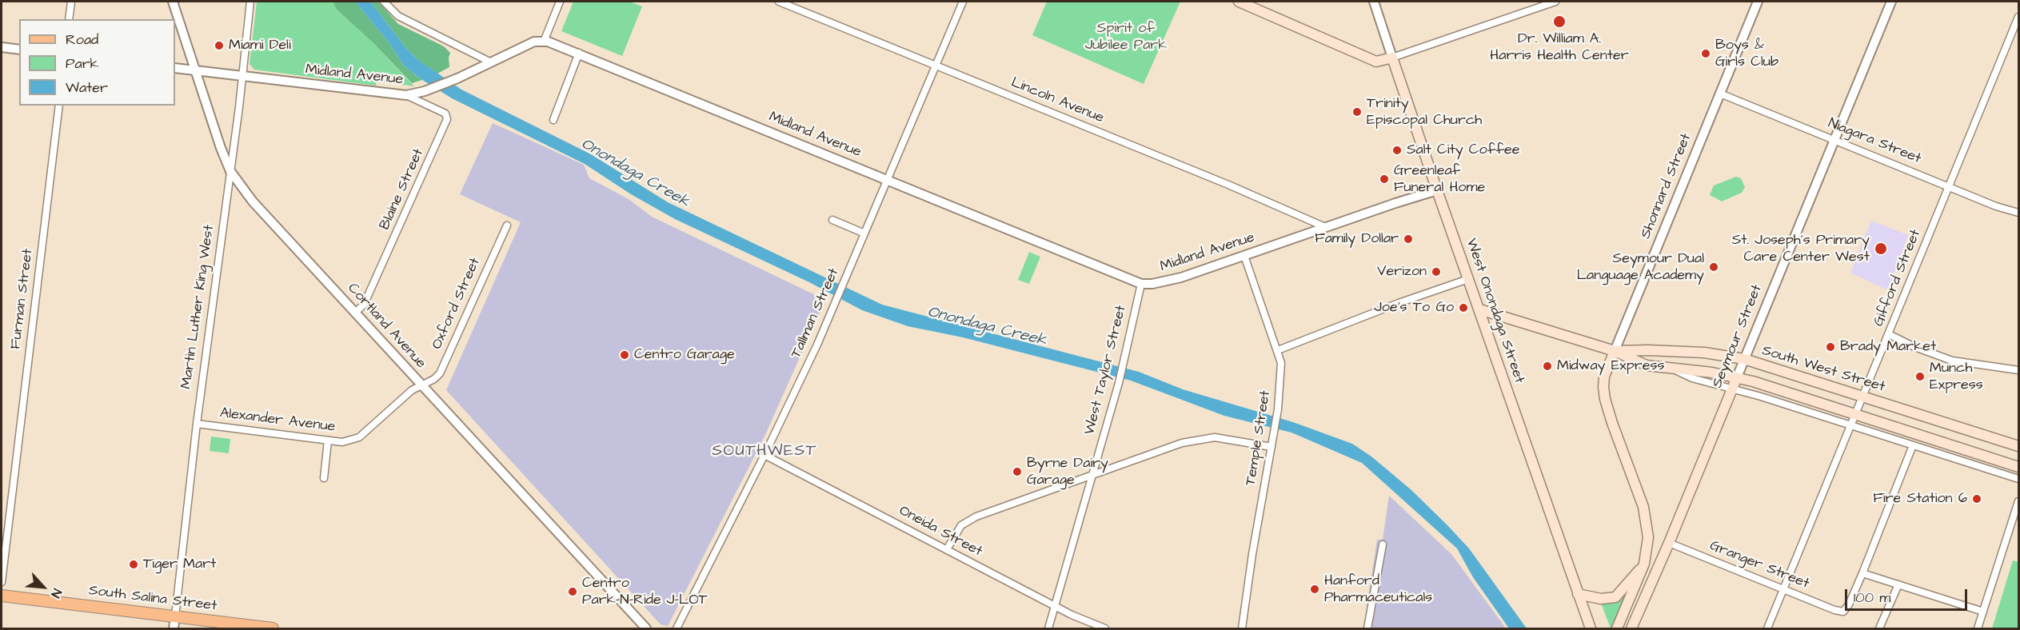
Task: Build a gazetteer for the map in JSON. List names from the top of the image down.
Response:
{
  "streets": {
    "main road": [
      "Shonnard Street",
      "West Onondaga Street",
      "Seymour Street",
      "South West Street",
      "South Salina Street"
    ],
    "street": [
      "Midland Avenue",
      "Lincoln Avenue",
      "Niagara Street",
      "Blaine Street",
      "Gifford Street",
      "Furman Street",
      "Oxford Street",
      "Martin Luther King West",
      "Tallman Street",
      "Cortland Avenue",
      "West Taylor Street",
      "Alexander Avenue",
      "Temple Street",
      "Oneida Street",
      "Granger Street"
    ]
  },
  "crossings": [
    ["Midland Avenue", "Lincoln Avenue"],
    ["Midland Avenue", "Blaine Street"],
    ["Midland Avenue", "Martin Luther King West"],
    ["Midland Avenue", "West Onondaga Street"],
    ["Midland Avenue", "Tallman Street"],
    ["Midland Avenue", "Cortland Avenue"],
    ["Midland Avenue", "West Taylor Street"],
    ["Midland Avenue", "Temple Street"],
    ["Lincoln Avenue", "Tallman Street"],
    ["Niagara Street", "Shonnard Street"],
    ["Niagara Street", "Gifford Street"],
    ["Niagara Street", "Seymour Street"],
    ["Shonnard Street", "South West Street"],
    ["Blaine Street", "Cortland Avenue"],
    ["Gifford Street", "South West Street"],
    ["Gifford Street", "Granger Street"],
    ["Oxford Street", "Cortland Avenue"],
    ["Oxford Street", "Alexander Avenue"],
    ["Martin Luther King West", "Cortland Avenue"],
    ["Martin Luther King West", "Alexander Avenue"],
    ["Martin Luther King West", "South Salina Street"],
    ["West Onondaga Street", "South West Street"],
    ["Tallman Street", "Oneida Street"],
    ["Cortland Avenue", "Alexander Avenue"],
    ["Seymour Street", "South West Street"],
    ["Seymour Street", "Granger Street"],
    ["West Taylor Street", "Oneida Street"]
  ],
  "districts": ["SOUTHWEST"],
  "water": ["Onondaga Creek"],
  "parks": ["Spirit of Jubilee Park"],
  "places": [
    "Dr. William A. Harris Health Center",
    "Miami Deli",
    "Boys & Girls Club",
    "Trinity Episcopal Church",
    "Salt City Coffee",
    "Greenleaf Funeral Home",
    "Family Dollar",
    "St. Joseph's Primary Care Center West",
    "Seymour Dual Language Academy",
    "Verizon",
    "Joe's To Go",
    "Brady Market",
    "Centro Garage",
    "Midway Express",
    "Munch Express",
    "Byrne Dairy Garage",
    "Fire Station 6",
    "Tiger Mart",
    "Hanford Pharmaceuticals",
    "Centro Park-N-Ride J-LOT"
  ],
  "legend": ["Road", "Park", "Water"],
  "scale_bar": "100 m",
  "north": "bottom right"
}
